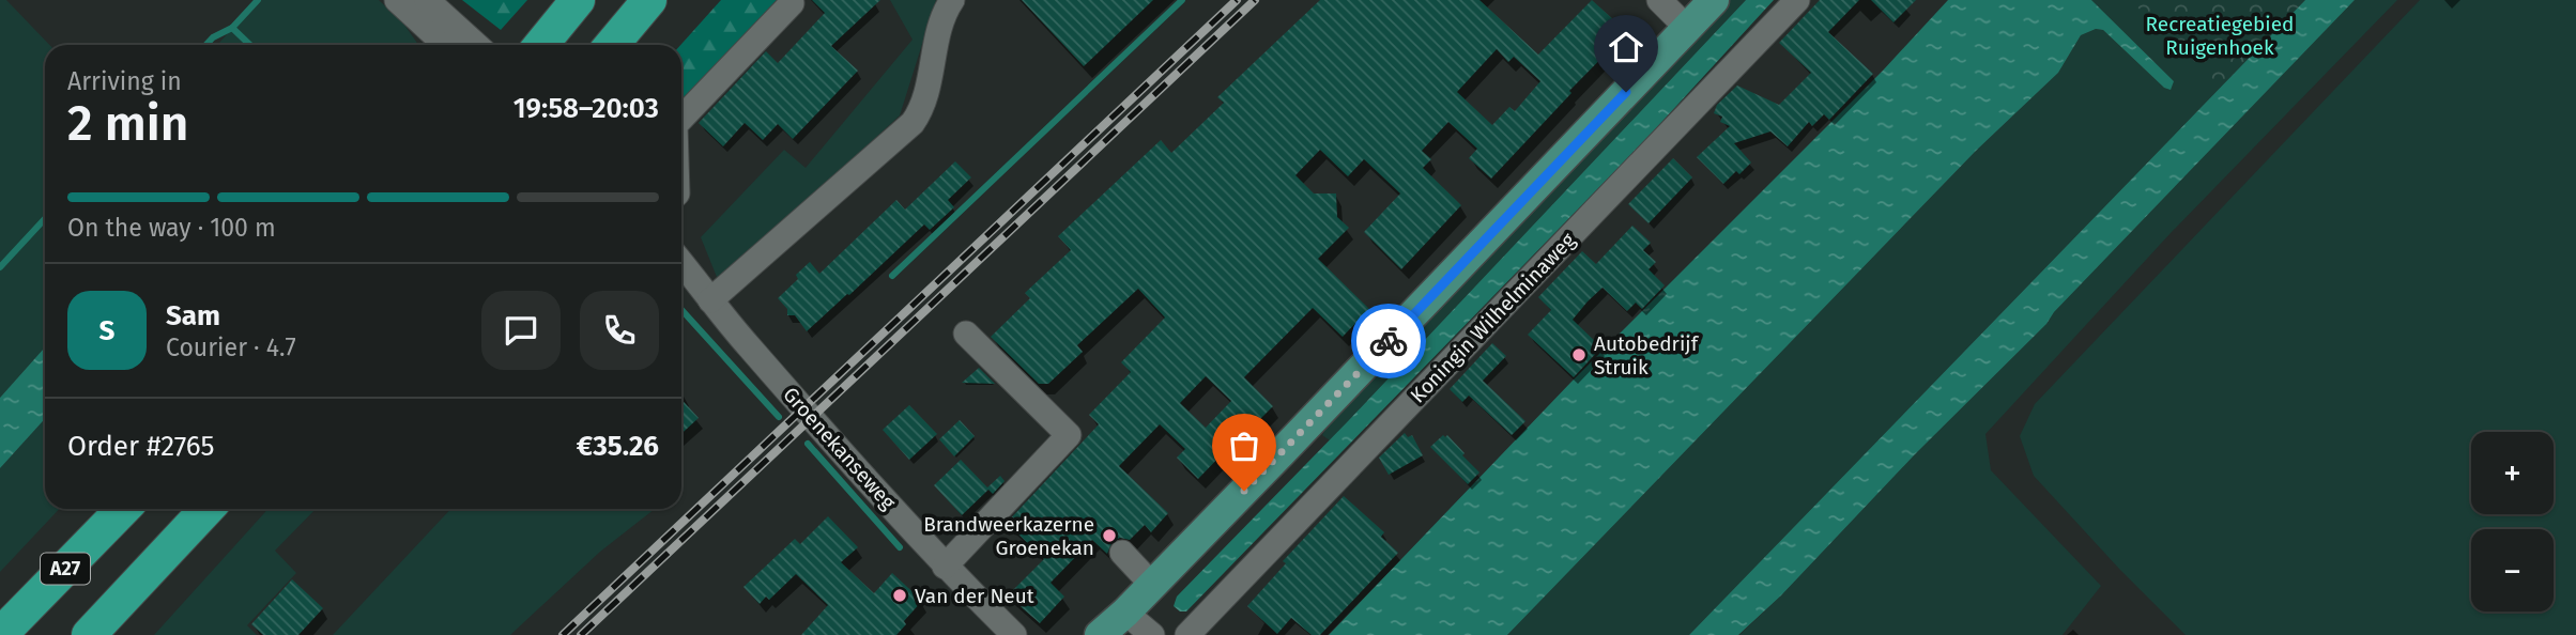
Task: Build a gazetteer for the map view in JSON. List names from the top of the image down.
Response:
{
  "streets": {
    "highway": ["A27"],
    "street": ["Koningin Wilhelminaweg", "Groenekanseweg"]
  },
  "parks": ["Recreatiegebied Ruigenhoek"],
  "places": ["Autobedrijf Struik", "Brandweerkazerne Groenekan", "Van der Neut"],
  "page": {
    "heading": ["2 min", "Arriving in", "19:58–20:03"],
    "panel": [
      "Sam",
      "Courier · 4.7",
      "Order #2765",
      "€35.26"
    ],
    "bar": "On the way · 100 m",
    "round": "S",
    "map_buttons": ["+", "−"]
  }
}
